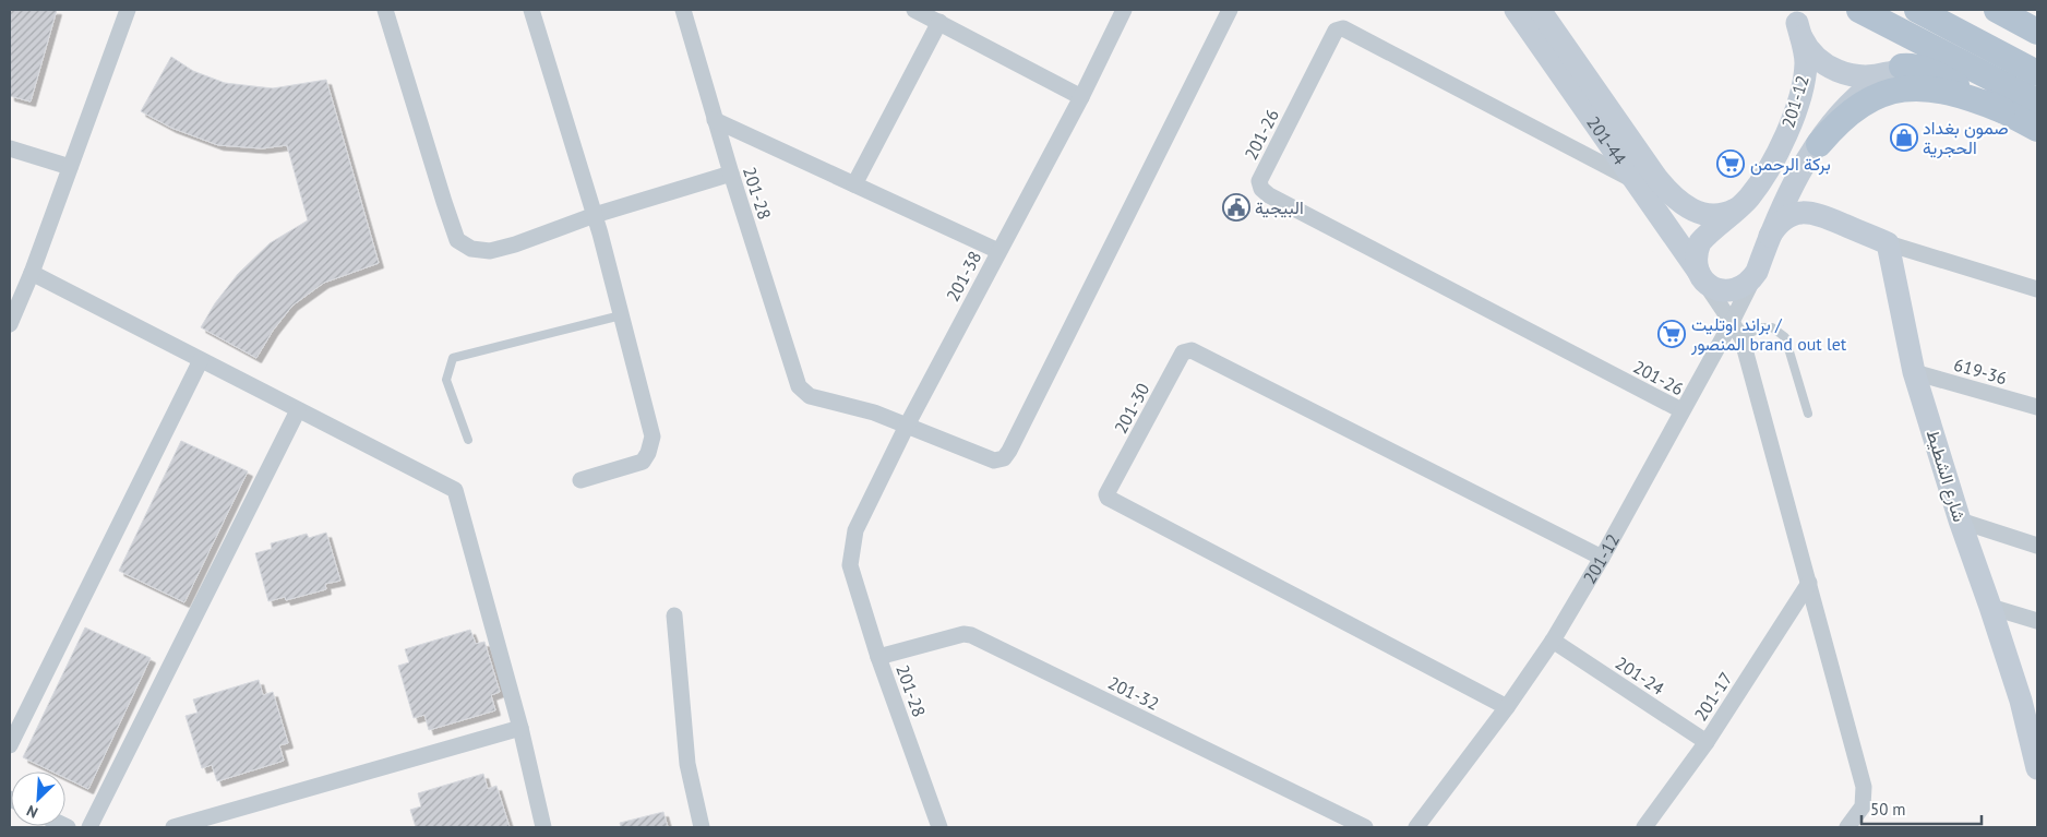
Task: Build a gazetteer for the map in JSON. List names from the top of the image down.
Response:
{
  "streets": {
    "main road": ["201-12", "201-44", "شارع الشطيط"],
    "street": [
      "201-26",
      "201-28",
      "201-38",
      "619-36",
      "201-30",
      "201-24",
      "201-32",
      "201-17"
    ]
  },
  "crossings": [
    ["201-12", "201-26"],
    ["201-12", "201-44"],
    ["201-12", "201-30"],
    ["201-12", "201-24"],
    ["201-26", "201-44"],
    ["201-28", "201-38"],
    ["201-28", "201-32"],
    ["619-36", "شارع الشطيط"],
    ["201-24", "201-17"]
  ],
  "places": {
    "shop": ["صمون بغداد الحجرية"],
    "supermarket": ["بركة الرحمن", "براند اوتليت / المنصور brand out let"],
    "public building": ["البيجية"]
  },
  "scale_bar": "50 m",
  "north": "bottom left"
}
